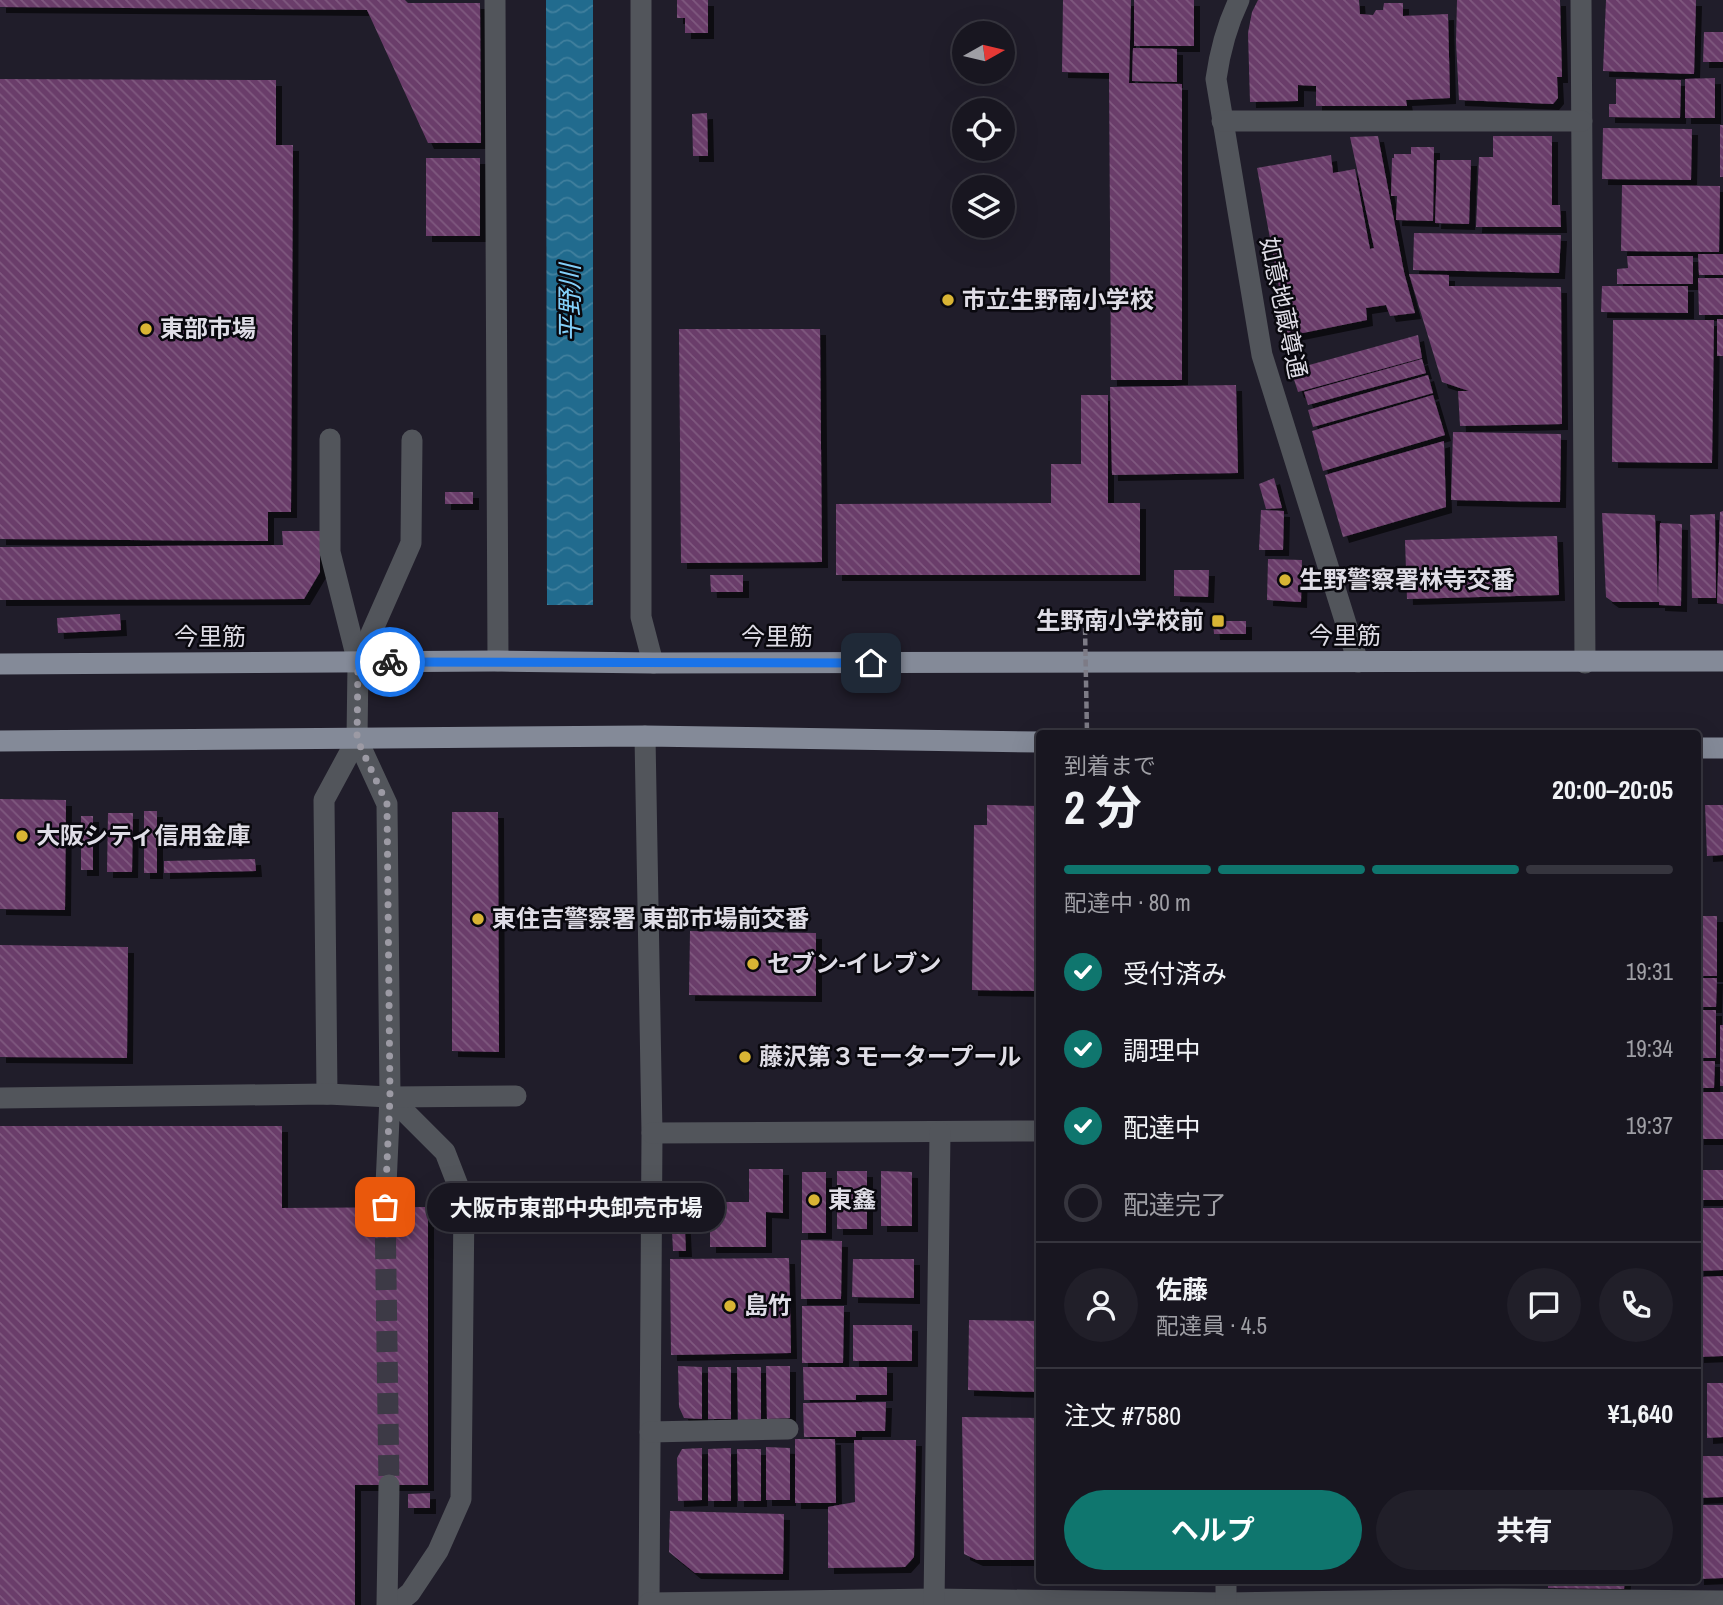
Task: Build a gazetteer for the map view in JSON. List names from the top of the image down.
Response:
{
  "streets": {
    "main road": ["今里筋"],
    "street": ["如意地蔵尊通"]
  },
  "crossings": [
    ["如意地蔵尊通", "今里筋"]
  ],
  "water": ["平野川"],
  "places": {
    "other": [
      "市立生野南小学校",
      "東部市場",
      "生野警察署林寺交番",
      "大阪シティ信用金庫",
      "東住吉警察署 東部市場前交番",
      "セブン-イレブン",
      "藤沢第３モータープール",
      "東鑫",
      "大阪市東部中央卸売市場",
      "島竹"
    ],
    "transit": ["生野南小学校前"]
  },
  "north": "right",
  "page": {
    "heading": ["2 分", "到着まで", "20:00–20:05"],
    "panel": [
      "佐藤",
      "配達員 · 4.5",
      "注文 #7580",
      "¥1,640"
    ],
    "bar": "配達中 · 80 m",
    "list": [
      ["受付済み", "19:31"],
      ["調理中", "19:34"],
      ["配達中", "19:37"],
      "配達完了"
    ],
    "bubble": "大阪市東部中央卸売市場",
    "buttons": ["ヘルプ", "共有"]
  }
}
